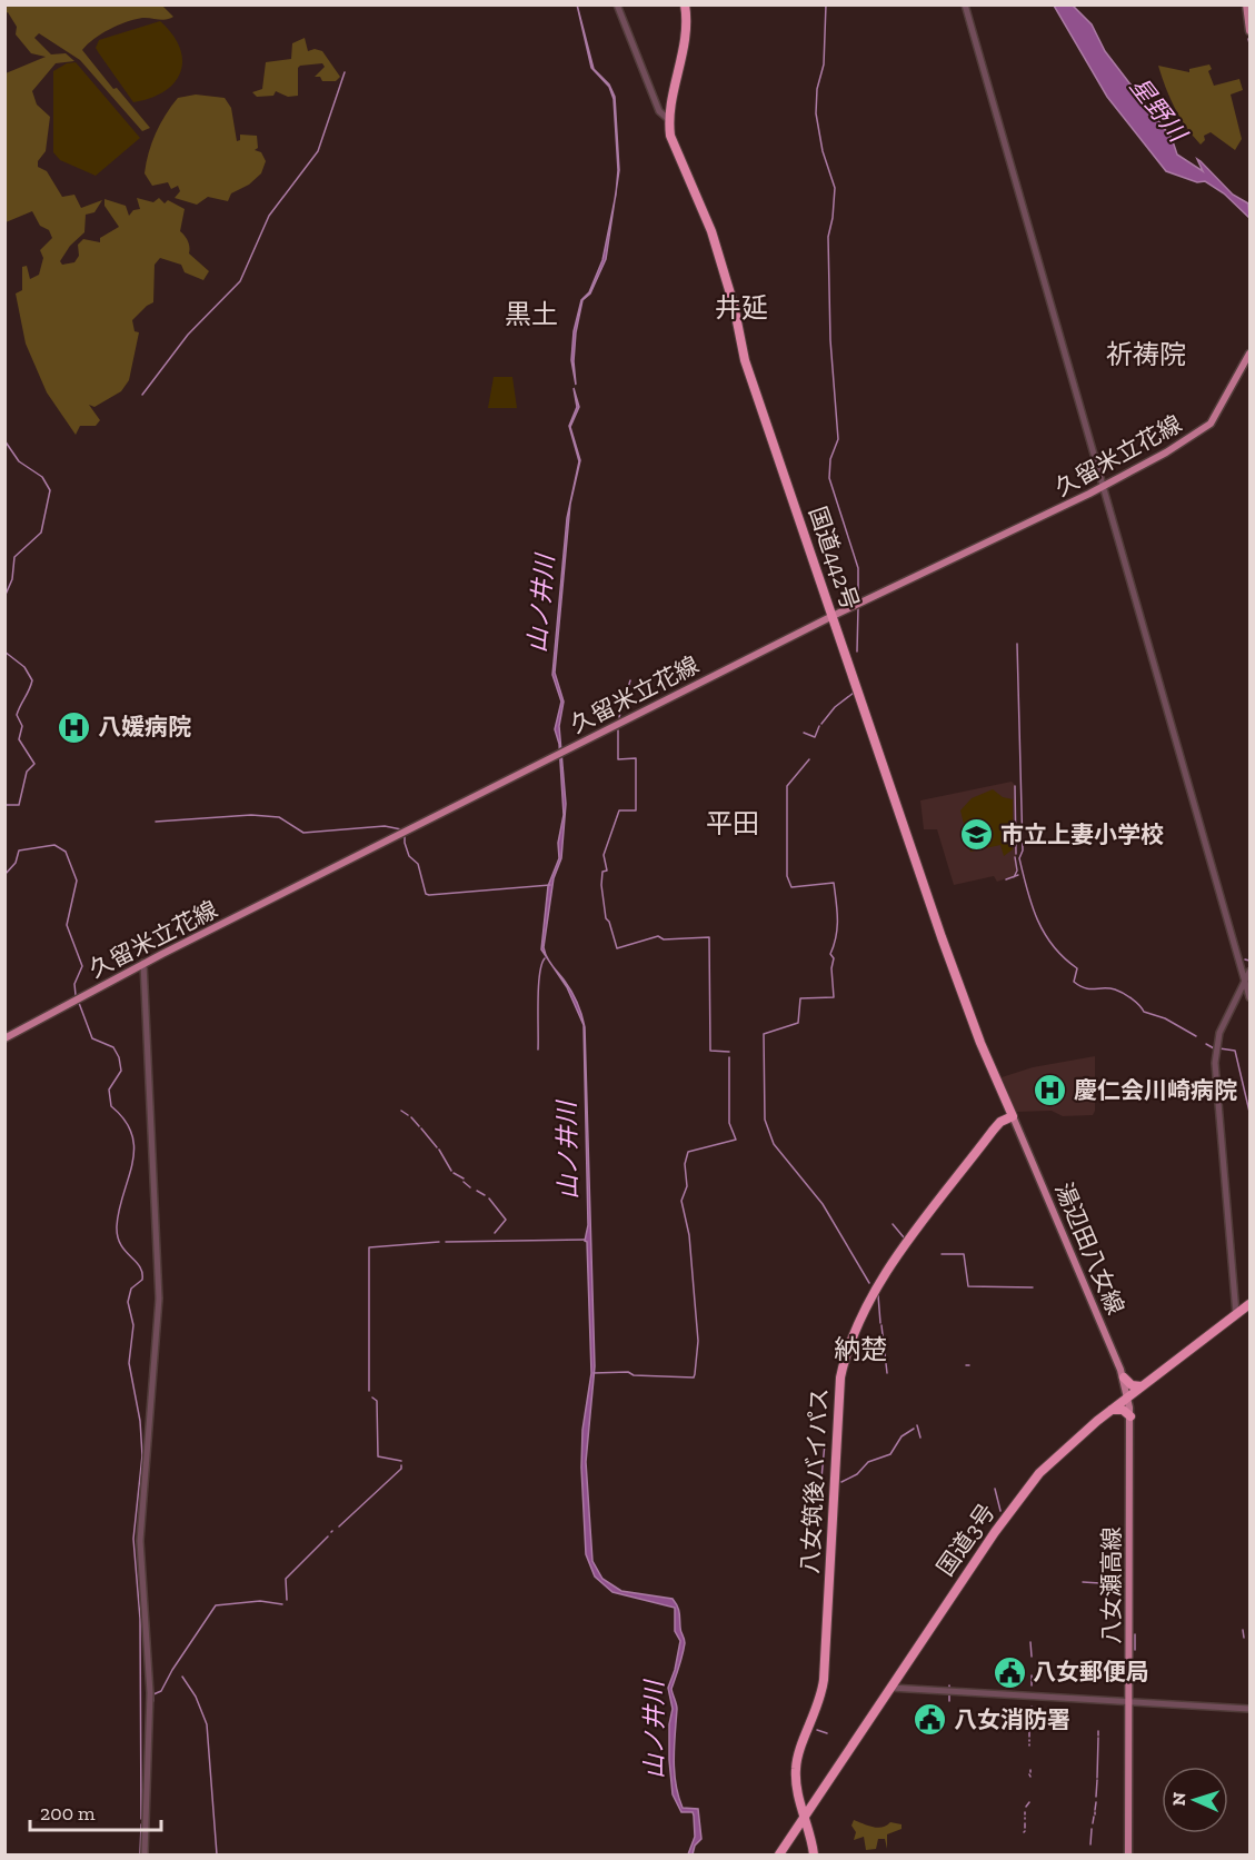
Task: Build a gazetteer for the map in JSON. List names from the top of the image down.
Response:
{
  "streets": {
    "highway": ["国道442号", "八女筑後バイパス", "国道3号"],
    "main road": ["久留米立花線", "湯辺田八女線", "八女瀬高線"]
  },
  "crossings": [
    ["久留米立花線", "国道442号"],
    ["国道442号", "湯辺田八女線"],
    ["国道442号", "八女筑後バイパス"],
    ["湯辺田八女線", "八女筑後バイパス"],
    ["湯辺田八女線", "国道3号"],
    ["湯辺田八女線", "八女瀬高線"],
    ["八女筑後バイパス", "国道3号"],
    ["国道3号", "八女瀬高線"]
  ],
  "districts": [
    "井延",
    "黒土",
    "祈祷院",
    "平田",
    "納楚"
  ],
  "water": ["星野川", "山ノ井川"],
  "places": {
    "hospital": ["八媛病院", "慶仁会川崎病院"],
    "school or university": ["市立上妻小学校"],
    "public building": ["八女郵便局", "八女消防署"]
  },
  "scale_bar": "200 m",
  "north": "left"
}
